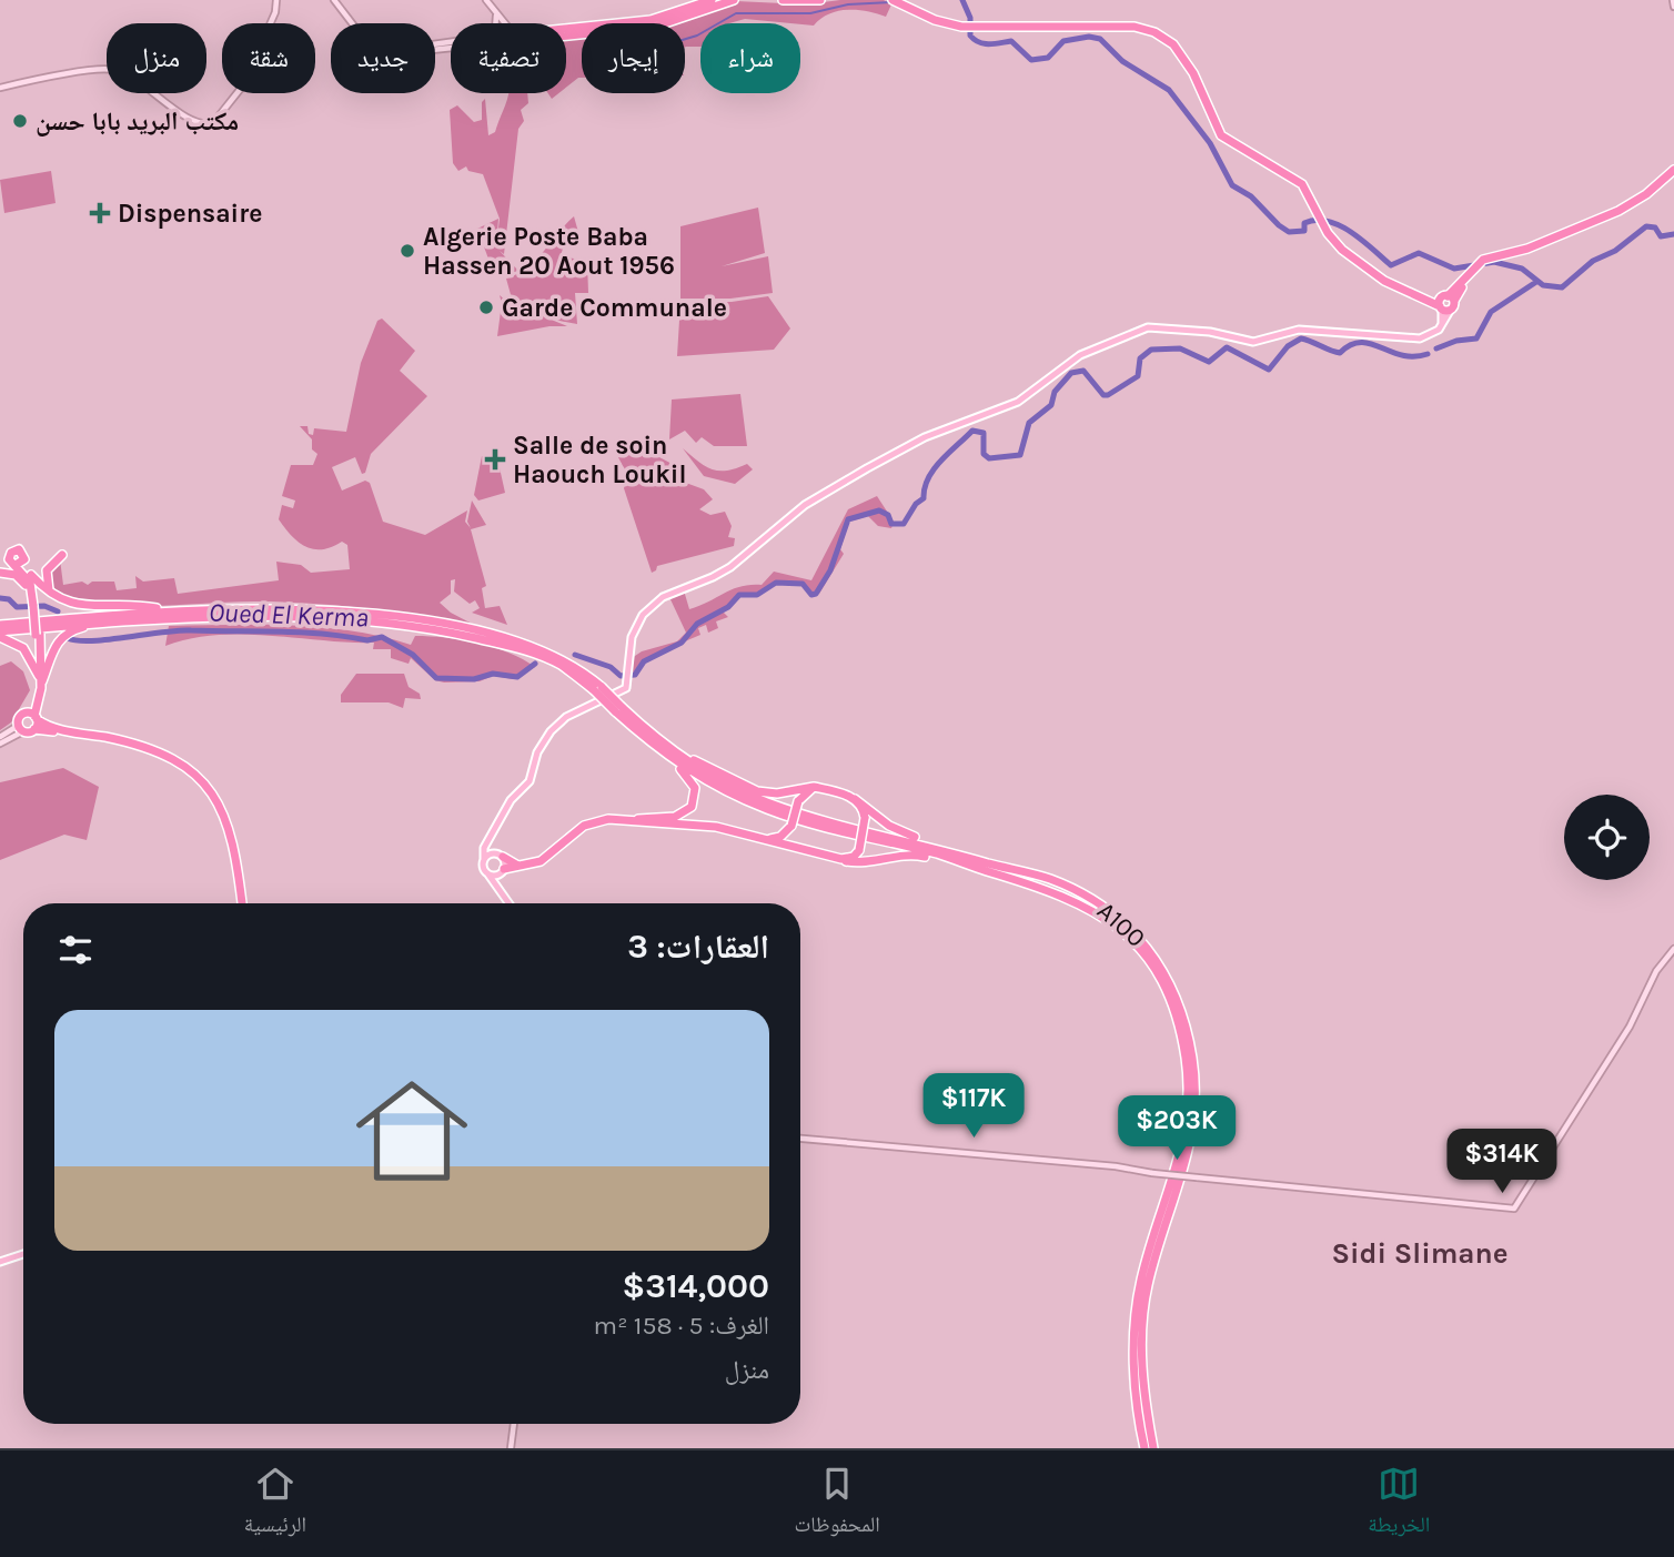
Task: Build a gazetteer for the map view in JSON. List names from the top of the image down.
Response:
{
  "streets": {
    "highway": ["A100"]
  },
  "districts": ["Sidi Slimane"],
  "water": ["Oued El Kerma"],
  "places": {
    "other": ["مكتب البريد بابا حسن", "Algerie Poste Baba Hassen 20 Aout 1956", "Garde Communale"],
    "health": ["Dispensaire", "Salle de soin Haouch Loukil"]
  },
  "page": {
    "chip": [
      "شراء",
      "إيجار",
      "تصفية",
      "جديد",
      "شقة",
      "منزل"
    ],
    "heading": "العقارات: 3",
    "list": [
      {
        "name": "$314,000",
        "note": "الغرف: 5 · 158 m² · منزل"
      }
    ],
    "price": ["$117K", "$203K", "$314K"],
    "tabs": ["الخريطة", "المحفوظات", "الرئيسية"]
  }
}
